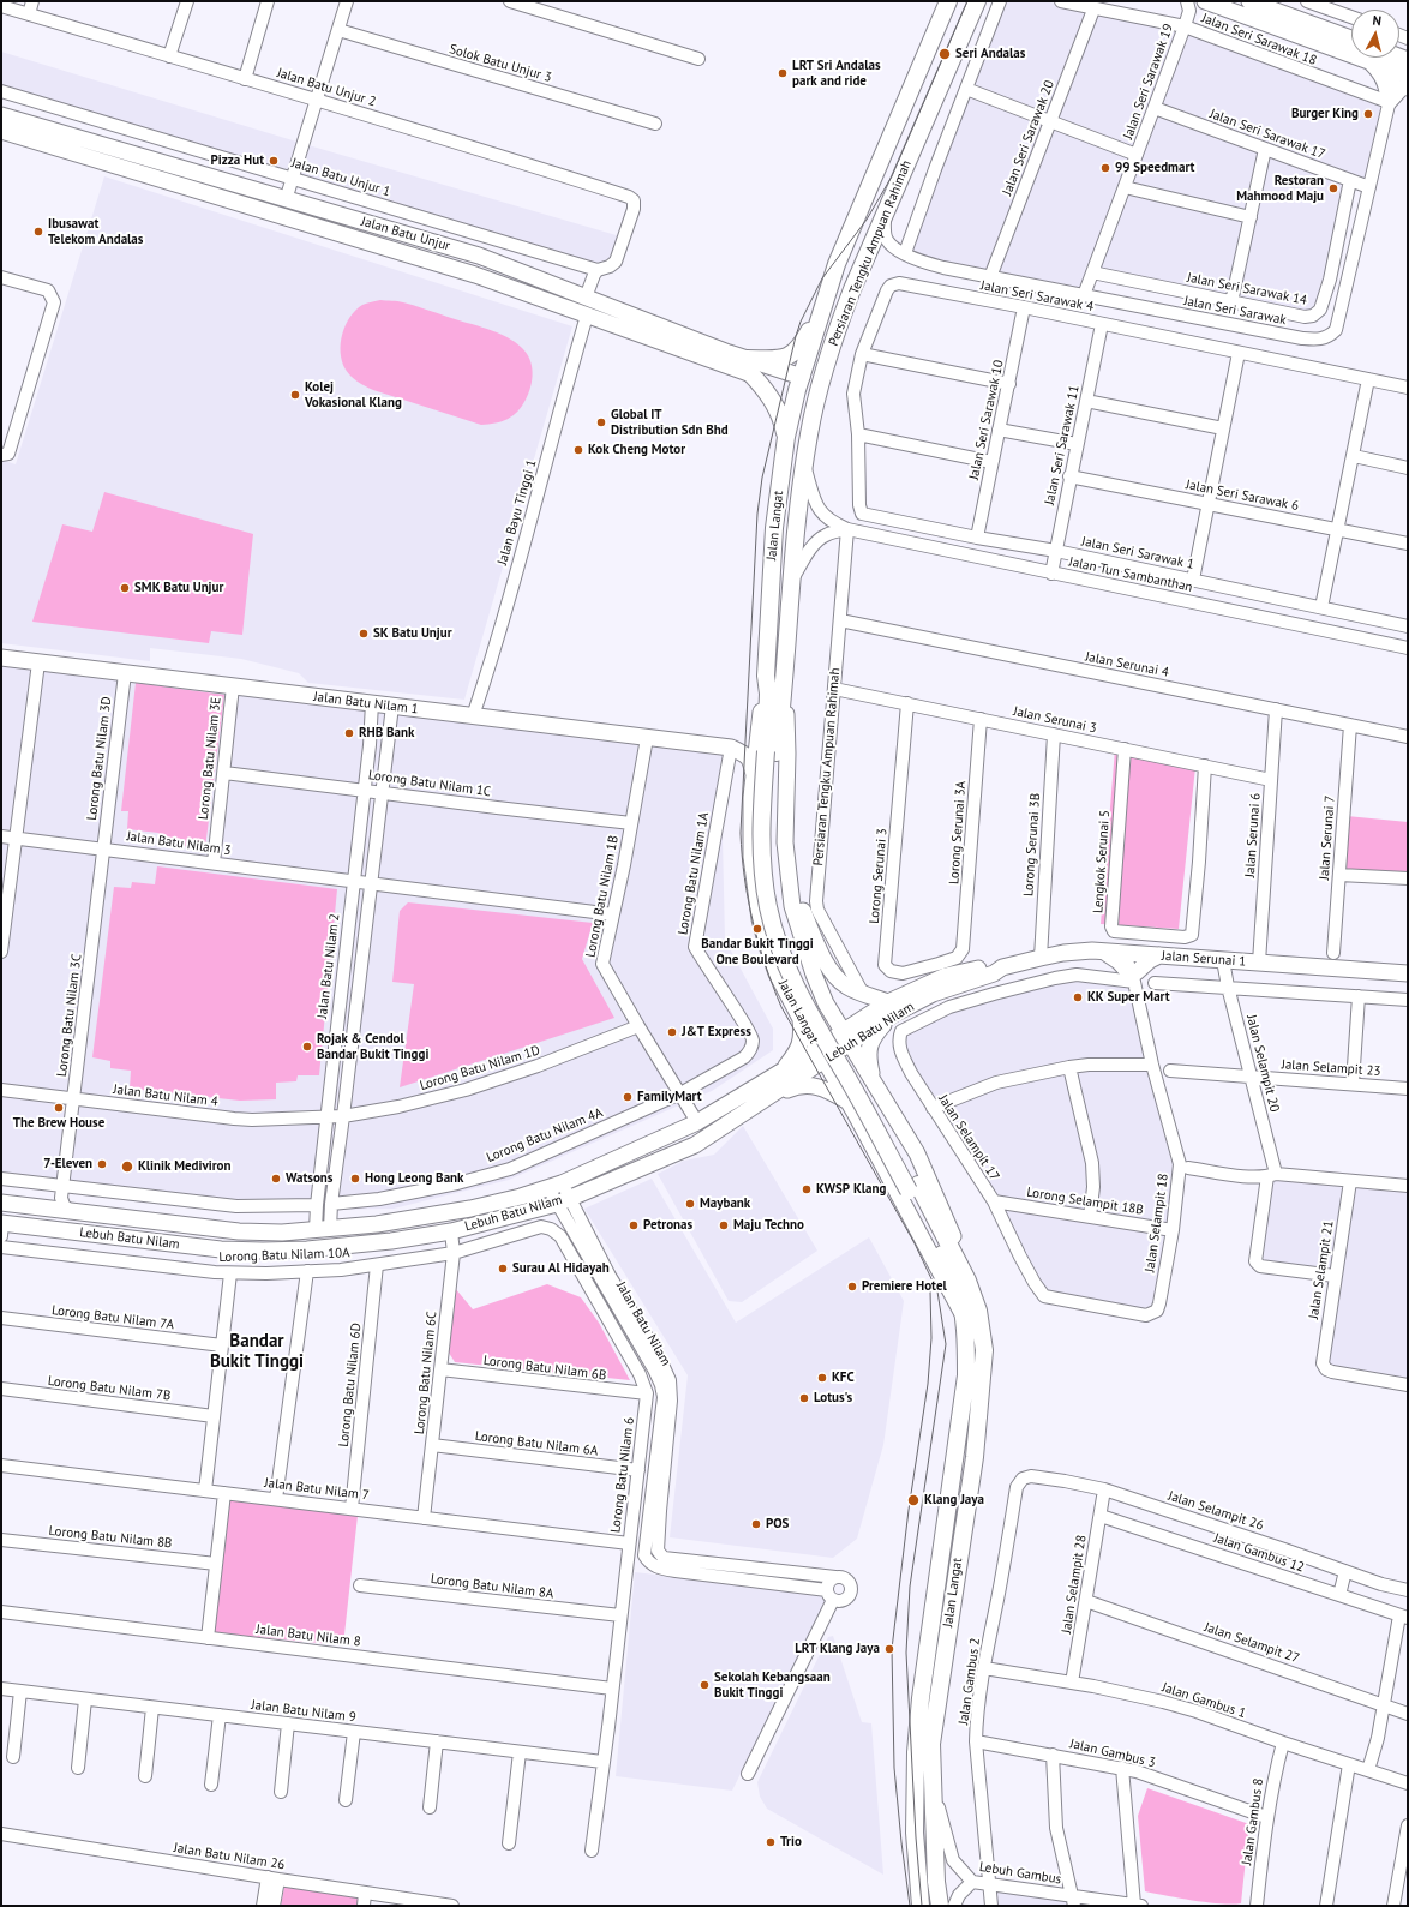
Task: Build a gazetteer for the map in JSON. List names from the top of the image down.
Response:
{
  "streets": {
    "highway": ["Persiaran Tengku Ampuan Rahimah", "Jalan Langat"],
    "main road": [
      "Jalan Batu Unjur",
      "Jalan Batu Nilam 1",
      "Jalan Serunai 1",
      "Lebuh Batu Nilam"
    ],
    "street": [
      "Jalan Seri Sarawak 18",
      "Solok Batu Unjur 3",
      "Jalan Seri Sarawak 19",
      "Jalan Batu Unjur 2",
      "Jalan Seri Sarawak 17",
      "Jalan Seri Sarawak 20",
      "Jalan Batu Unjur 1",
      "Jalan Seri Sarawak 14",
      "Jalan Seri Sarawak 4",
      "Jalan Seri Sarawak",
      "Jalan Seri Sarawak 10",
      "Jalan Seri Sarawak 11",
      "Jalan Seri Sarawak 6",
      "Jalan Bayu Tinggi 1",
      "Jalan Seri Sarawak 1",
      "Jalan Tun Sambanthan",
      "Jalan Serunai 4",
      "Jalan Serunai 3",
      "Lorong Batu Nilam 3D",
      "Lorong Batu Nilam 3E",
      "Lorong Batu Nilam 1C",
      "Lorong Serunai 3A",
      "Jalan Serunai 6",
      "Jalan Serunai 7",
      "Jalan Batu Nilam 3",
      "Lorong Serunai 3B",
      "Lengkok Serunai 5",
      "Lorong Batu Nilam 1A",
      "Lorong Serunai 3",
      "Lorong Batu Nilam 1B",
      "Jalan Batu Nilam 2",
      "Lorong Batu Nilam 3C",
      "Jalan Selampit 20",
      "Lorong Batu Nilam 1D",
      "Jalan Selampit 23",
      "Jalan Batu Nilam 4",
      "Lorong Batu Nilam 4A",
      "Jalan Selampit 17",
      "Lorong Selampit 18B",
      "Jalan Selampit 18",
      "Lorong Batu Nilam 10A",
      "Jalan Selampit 21",
      "Lorong Batu Nilam 7A",
      "Jalan Batu Nilam",
      "Lorong Batu Nilam 6B",
      "Lorong Batu Nilam 6C",
      "Lorong Batu Nilam 6D",
      "Lorong Batu Nilam 7B",
      "Lorong Batu Nilam 6A",
      "Lorong Batu Nilam 6",
      "Jalan Batu Nilam 7",
      "Jalan Selampit 26",
      "Lorong Batu Nilam 8B",
      "Jalan Gambus 12",
      "Jalan Selampit 28",
      "Lorong Batu Nilam 8A",
      "Jalan Batu Nilam 8",
      "Jalan Selampit 27",
      "Jalan Gambus 2",
      "Jalan Gambus 1",
      "Jalan Batu Nilam 9",
      "Jalan Gambus 3",
      "Jalan Gambus 8",
      "Jalan Batu Nilam 26",
      "Lebuh Gambus"
    ]
  },
  "crossings": [
    ["Jalan Seri Sarawak 18", "Jalan Seri Sarawak 19"],
    ["Jalan Seri Sarawak 18", "Jalan Seri Sarawak 20"],
    ["Jalan Seri Sarawak 18", "Jalan Seri Sarawak"],
    ["Jalan Seri Sarawak 19", "Jalan Seri Sarawak 17"],
    ["Jalan Seri Sarawak 19", "Jalan Seri Sarawak 14"],
    ["Jalan Seri Sarawak 19", "Jalan Seri Sarawak"],
    ["Jalan Batu Unjur 2", "Jalan Batu Unjur 1"],
    ["Jalan Seri Sarawak 17", "Jalan Seri Sarawak 14"],
    ["Jalan Seri Sarawak 17", "Jalan Seri Sarawak"],
    ["Jalan Seri Sarawak 20", "Jalan Seri Sarawak"],
    ["Jalan Batu Unjur", "Persiaran Tengku Ampuan Rahimah"],
    ["Jalan Batu Unjur", "Jalan Bayu Tinggi 1"],
    ["Jalan Batu Unjur", "Jalan Langat"],
    ["Persiaran Tengku Ampuan Rahimah", "Jalan Seri Sarawak"],
    ["Persiaran Tengku Ampuan Rahimah", "Jalan Langat"],
    ["Persiaran Tengku Ampuan Rahimah", "Jalan Tun Sambanthan"],
    ["Persiaran Tengku Ampuan Rahimah", "Jalan Serunai 4"],
    ["Persiaran Tengku Ampuan Rahimah", "Jalan Serunai 3"],
    ["Jalan Seri Sarawak 4", "Jalan Seri Sarawak 10"],
    ["Jalan Seri Sarawak 4", "Jalan Seri Sarawak 11"],
    ["Jalan Seri Sarawak 4", "Jalan Seri Sarawak 1"],
    ["Jalan Seri Sarawak 10", "Jalan Seri Sarawak 1"],
    ["Jalan Seri Sarawak 11", "Jalan Seri Sarawak 6"],
    ["Jalan Seri Sarawak 11", "Jalan Seri Sarawak 1"],
    ["Jalan Seri Sarawak 11", "Jalan Tun Sambanthan"],
    ["Jalan Bayu Tinggi 1", "Jalan Batu Nilam 1"],
    ["Jalan Langat", "Lebuh Batu Nilam"],
    ["Jalan Langat", "Lebuh Gambus"],
    ["Jalan Serunai 4", "Jalan Serunai 6"],
    ["Jalan Serunai 4", "Jalan Serunai 7"],
    ["Jalan Batu Nilam 1", "Lorong Batu Nilam 3D"],
    ["Jalan Batu Nilam 1", "Lorong Batu Nilam 3E"],
    ["Jalan Batu Nilam 1", "Lorong Batu Nilam 1A"],
    ["Jalan Batu Nilam 1", "Lorong Batu Nilam 1B"],
    ["Jalan Batu Nilam 1", "Jalan Batu Nilam 2"],
    ["Jalan Serunai 3", "Lorong Serunai 3A"],
    ["Jalan Serunai 3", "Jalan Serunai 6"],
    ["Jalan Serunai 3", "Lorong Serunai 3B"],
    ["Jalan Serunai 3", "Lengkok Serunai 5"],
    ["Jalan Serunai 3", "Lorong Serunai 3"],
    ["Lorong Batu Nilam 3D", "Jalan Batu Nilam 3"],
    ["Lorong Batu Nilam 3D", "Lorong Batu Nilam 3C"],
    ["Lorong Batu Nilam 3E", "Lorong Batu Nilam 1C"],
    ["Lorong Batu Nilam 3E", "Jalan Batu Nilam 3"],
    ["Lorong Batu Nilam 1C", "Lorong Batu Nilam 1B"],
    ["Lorong Batu Nilam 1C", "Jalan Batu Nilam 2"],
    ["Lorong Serunai 3A", "Lorong Serunai 3"],
    ["Jalan Serunai 6", "Jalan Serunai 1"],
    ["Jalan Batu Nilam 3", "Jalan Batu Nilam 2"],
    ["Jalan Batu Nilam 3", "Lorong Batu Nilam 3C"],
    ["Lorong Serunai 3B", "Jalan Serunai 1"],
    ["Lorong Batu Nilam 1A", "Lorong Batu Nilam 1B"],
    ["Lorong Batu Nilam 1A", "Lorong Batu Nilam 4A"],
    ["Lorong Batu Nilam 1B", "Lebuh Batu Nilam"],
    ["Lorong Batu Nilam 1B", "Lorong Batu Nilam 1D"],
    ["Lorong Batu Nilam 1B", "Lorong Batu Nilam 4A"],
    ["Jalan Serunai 1", "Lebuh Batu Nilam"],
    ["Jalan Serunai 1", "Jalan Selampit 20"],
    ["Jalan Serunai 1", "Jalan Selampit 18"],
    ["Jalan Batu Nilam 2", "Lebuh Batu Nilam"],
    ["Jalan Batu Nilam 2", "Lorong Batu Nilam 1D"],
    ["Jalan Batu Nilam 2", "Jalan Batu Nilam 4"],
    ["Lorong Batu Nilam 3C", "Jalan Batu Nilam 4"],
    ["Lebuh Batu Nilam", "Jalan Batu Nilam"],
    ["Lebuh Batu Nilam", "Lorong Batu Nilam 6C"],
    ["Jalan Selampit 20", "Jalan Selampit 23"],
    ["Lorong Batu Nilam 1D", "Jalan Batu Nilam 4"],
    ["Jalan Selampit 17", "Lorong Selampit 18B"],
    ["Jalan Selampit 17", "Jalan Selampit 18"],
    ["Lorong Selampit 18B", "Jalan Selampit 18"],
    ["Lorong Batu Nilam 10A", "Lorong Batu Nilam 6C"],
    ["Lorong Batu Nilam 10A", "Lorong Batu Nilam 6D"],
    ["Lorong Batu Nilam 10A", "Lorong Batu Nilam 6"],
    ["Lorong Batu Nilam 6B", "Lorong Batu Nilam 6C"],
    ["Lorong Batu Nilam 6B", "Lorong Batu Nilam 6"],
    ["Lorong Batu Nilam 6C", "Lorong Batu Nilam 6A"],
    ["Lorong Batu Nilam 6C", "Lorong Batu Nilam 6"],
    ["Lorong Batu Nilam 6C", "Jalan Batu Nilam 7"],
    ["Lorong Batu Nilam 6D", "Jalan Batu Nilam 7"],
    ["Lorong Batu Nilam 6A", "Lorong Batu Nilam 6"],
    ["Lorong Batu Nilam 6", "Jalan Batu Nilam 7"],
    ["Lorong Batu Nilam 6", "Lorong Batu Nilam 8A"],
    ["Lorong Batu Nilam 6", "Jalan Batu Nilam 8"],
    ["Lorong Batu Nilam 6", "Jalan Batu Nilam 9"],
    ["Jalan Selampit 26", "Jalan Selampit 28"],
    ["Jalan Selampit 26", "Jalan Gambus 2"],
    ["Jalan Gambus 12", "Jalan Selampit 28"],
    ["Jalan Selampit 28", "Jalan Selampit 27"],
    ["Jalan Selampit 28", "Jalan Gambus 1"],
    ["Jalan Gambus 2", "Jalan Gambus 1"],
    ["Jalan Gambus 2", "Jalan Gambus 3"],
    ["Jalan Gambus 2", "Lebuh Gambus"],
    ["Jalan Gambus 1", "Jalan Gambus 8"],
    ["Jalan Gambus 3", "Jalan Gambus 8"]
  ],
  "districts": ["Bandar Bukit Tinggi"],
  "places": [
    "Seri Andalas",
    "LRT Sri Andalas park and ride",
    "Burger King",
    "Pizza Hut",
    "99 Speedmart",
    "Restoran Mahmood Maju",
    "Ibusawat Telekom Andalas",
    "Kolej Vokasional Klang",
    "Global IT Distribution Sdn Bhd",
    "Kok Cheng Motor",
    "SMK Batu Unjur",
    "SK Batu Unjur",
    "RHB Bank",
    "Bandar Bukit Tinggi One Boulevard",
    "KK Super Mart",
    "J&T Express",
    "Rojak & Cendol Bandar Bukit Tinggi",
    "FamilyMart",
    "The Brew House",
    "7-Eleven",
    "Klinik Mediviron",
    "Watsons",
    "Hong Leong Bank",
    "KWSP Klang",
    "Maybank",
    "Petronas",
    "Maju Techno",
    "Surau Al Hidayah",
    "Premiere Hotel",
    "KFC",
    "Lotus's",
    "Klang Jaya",
    "POS",
    "LRT Klang Jaya",
    "Sekolah Kebangsaan Bukit Tinggi",
    "Trio"
  ],
  "north": "top"
}
